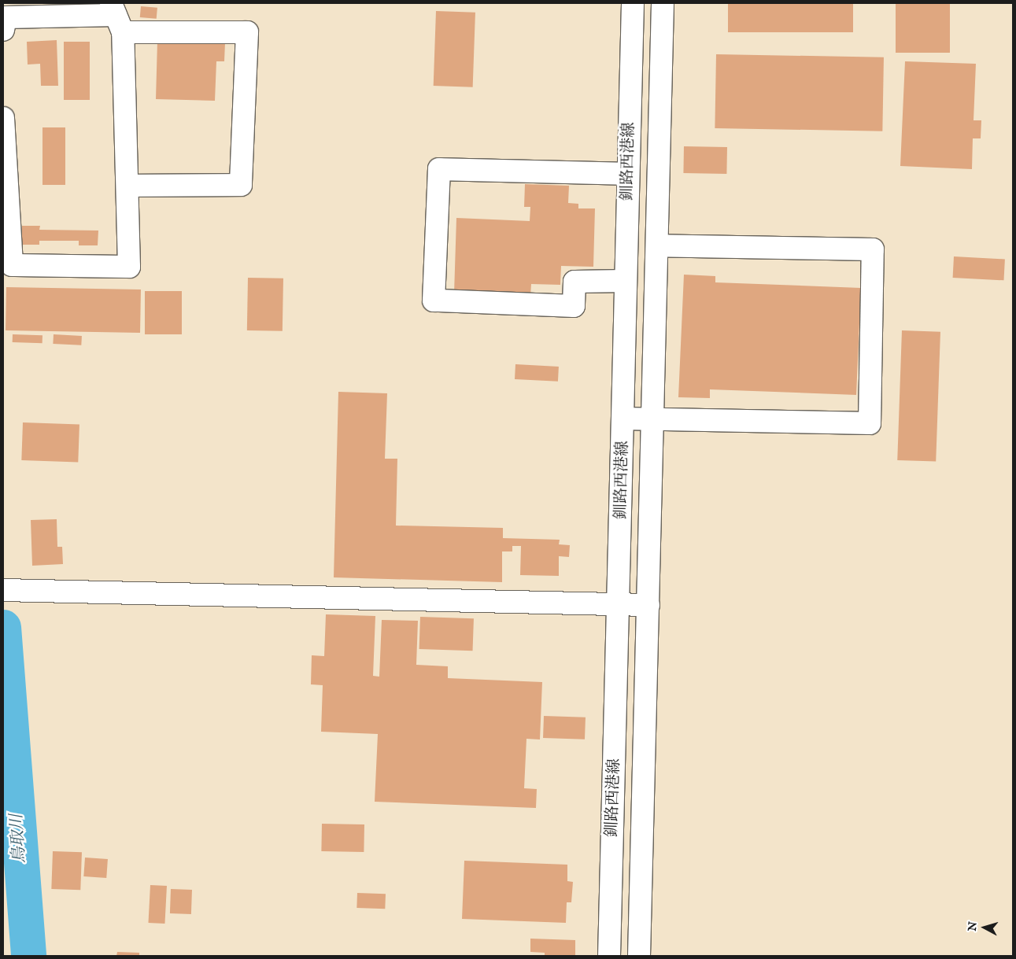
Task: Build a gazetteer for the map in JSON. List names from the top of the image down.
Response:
{
  "streets": {
    "main road": ["釧路西港線"]
  },
  "water": ["鳥取川"],
  "north": "left"
}
